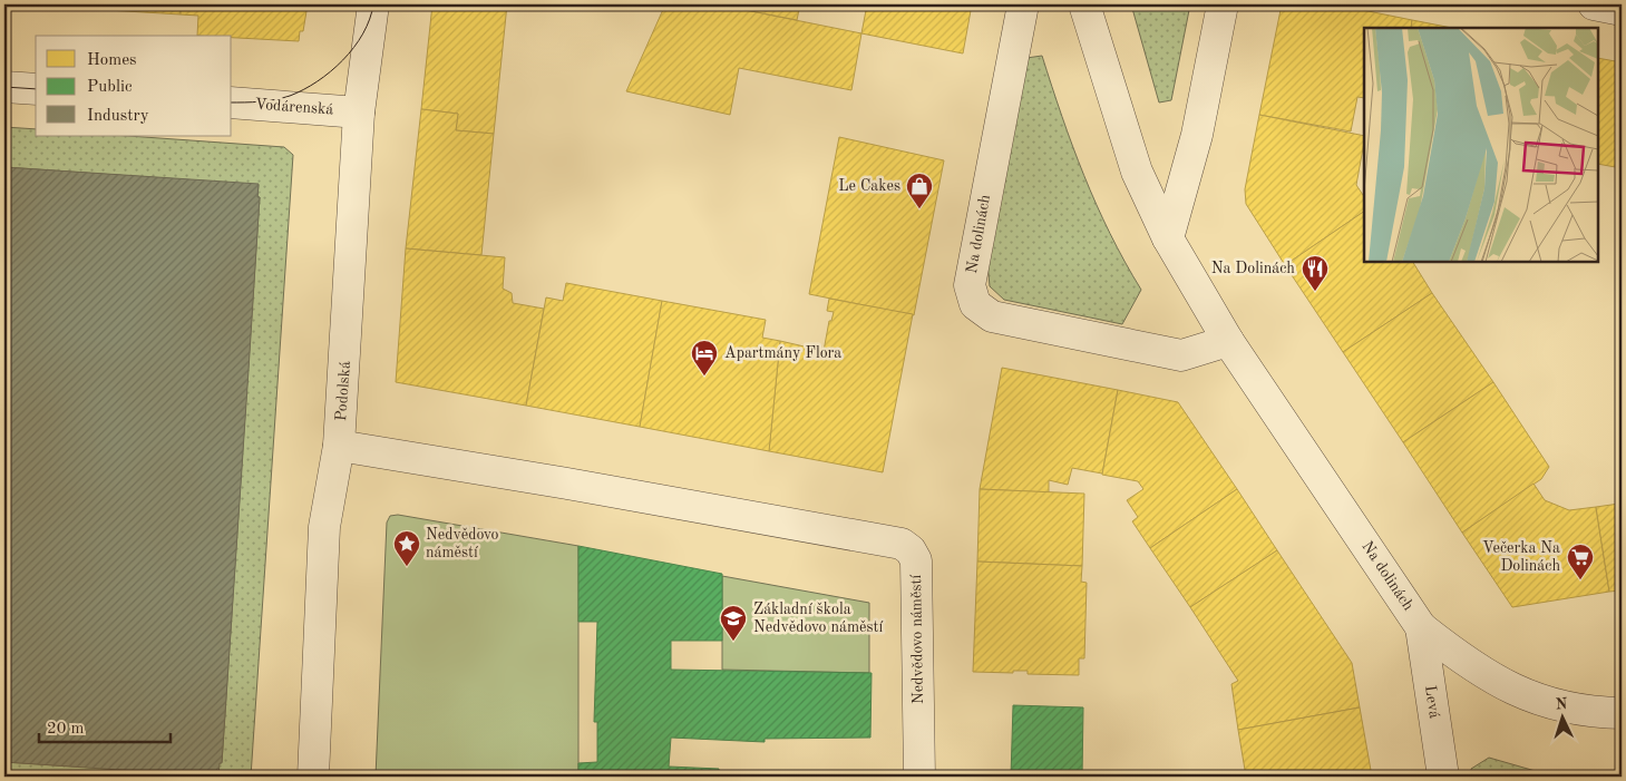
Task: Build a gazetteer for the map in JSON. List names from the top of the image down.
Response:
{
  "streets": {
    "street": [
      "Vodárenská",
      "Na dolinách",
      "Podolská",
      "Nedvědovo náměstí",
      "Levá"
    ]
  },
  "crossings": [
    ["Vodárenská", "Podolská"],
    ["Na dolinách", "Levá"],
    ["Podolská", "Nedvědovo náměstí"]
  ],
  "places": {
    "shop": ["Le Cakes"],
    "restaurant": ["Na Dolinách"],
    "hotel": ["Apartmány Flora"],
    "place": ["Nedvědovo náměstí"],
    "supermarket": ["Večerka Na Dolinách"],
    "school or university": ["Základní škola Nedvědovo náměstí"]
  },
  "legend": ["Homes", "Public", "Industry"],
  "scale_bar": "20 m",
  "north": "top"
}
